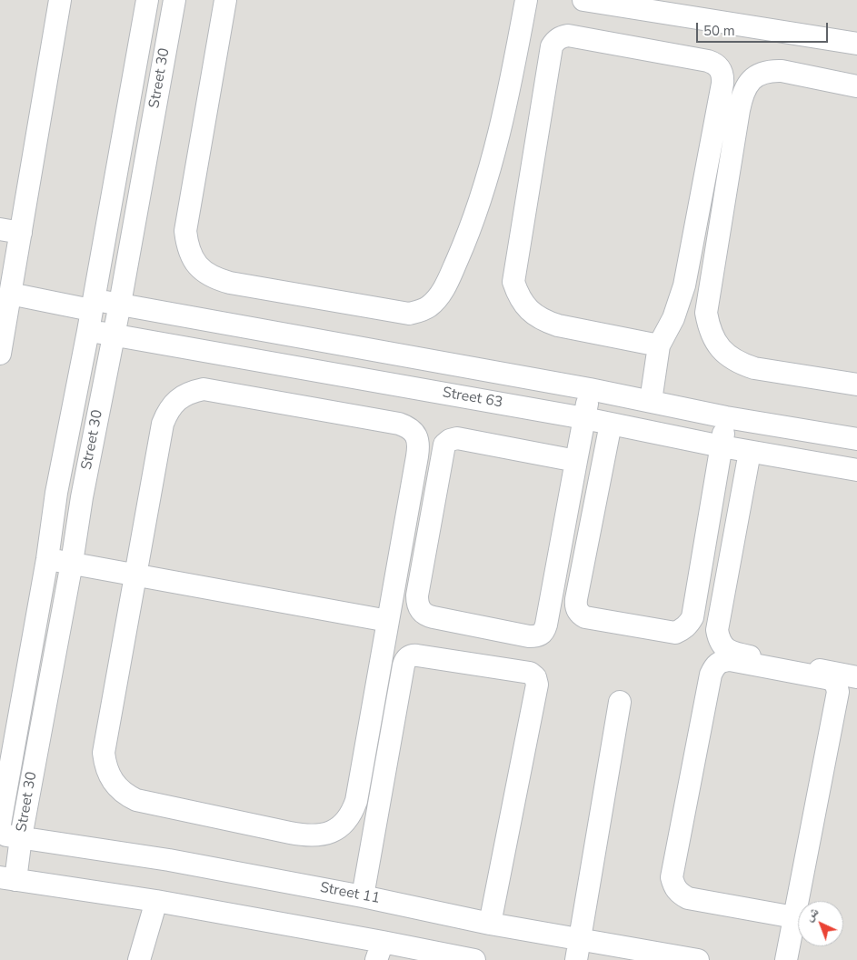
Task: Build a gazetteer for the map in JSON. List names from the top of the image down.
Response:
{
  "streets": {
    "street": ["Street 30", "Street 63", "Street 11"]
  },
  "crossings": [
    ["Street 30", "Street 63"],
    ["Street 30", "Street 11"]
  ],
  "scale_bar": "50 m",
  "north": "top left"
}
